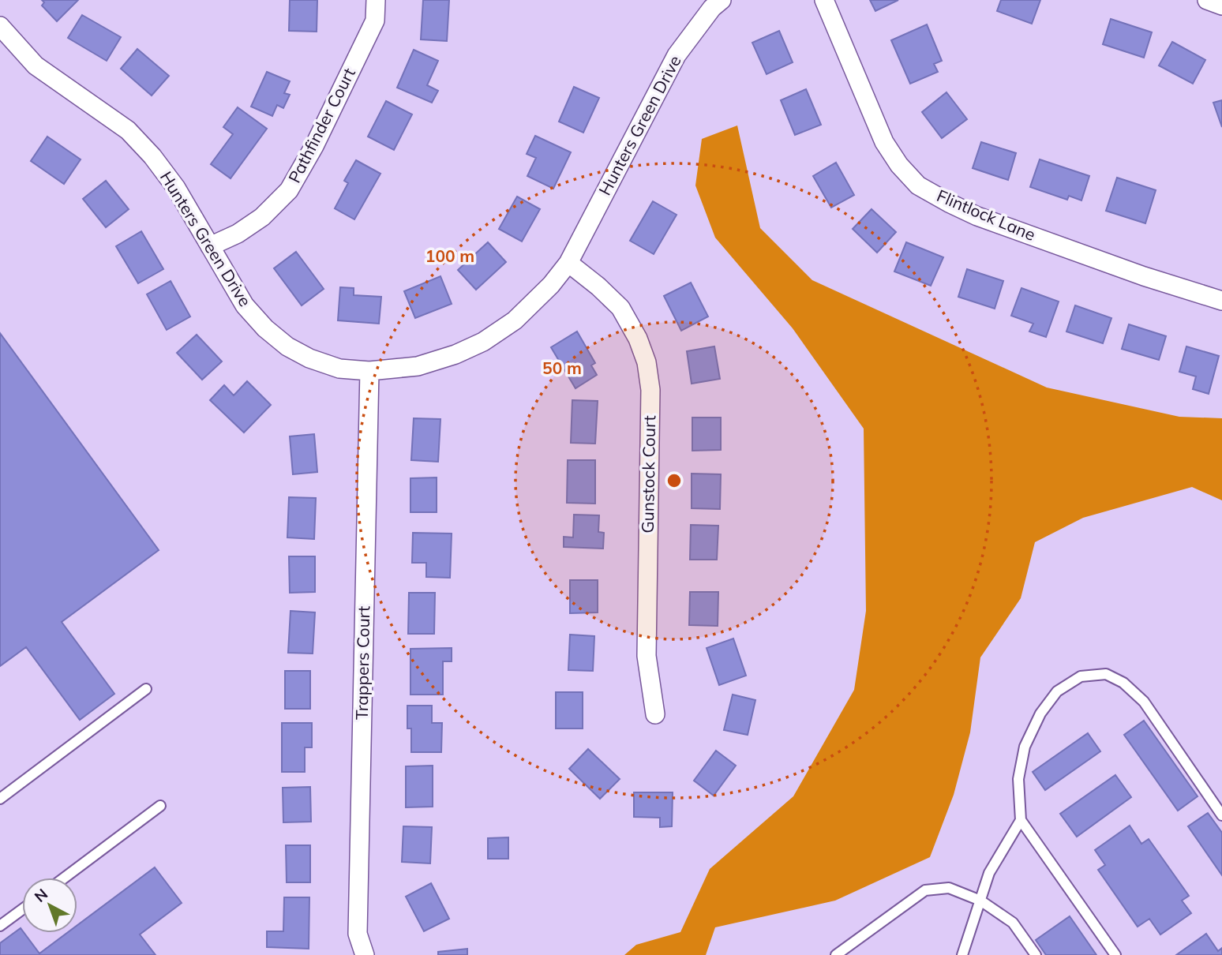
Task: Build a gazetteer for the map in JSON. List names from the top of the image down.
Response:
{
  "streets": {
    "street": [
      "Pathfinder Court",
      "Hunters Green Drive",
      "Flintlock Lane",
      "Gunstock Court",
      "Trappers Court"
    ]
  },
  "crossings": [
    ["Pathfinder Court", "Hunters Green Drive"],
    ["Hunters Green Drive", "Gunstock Court"],
    ["Hunters Green Drive", "Trappers Court"]
  ],
  "north": "top left",
  "rings": ["100 m", "50 m"]
}
